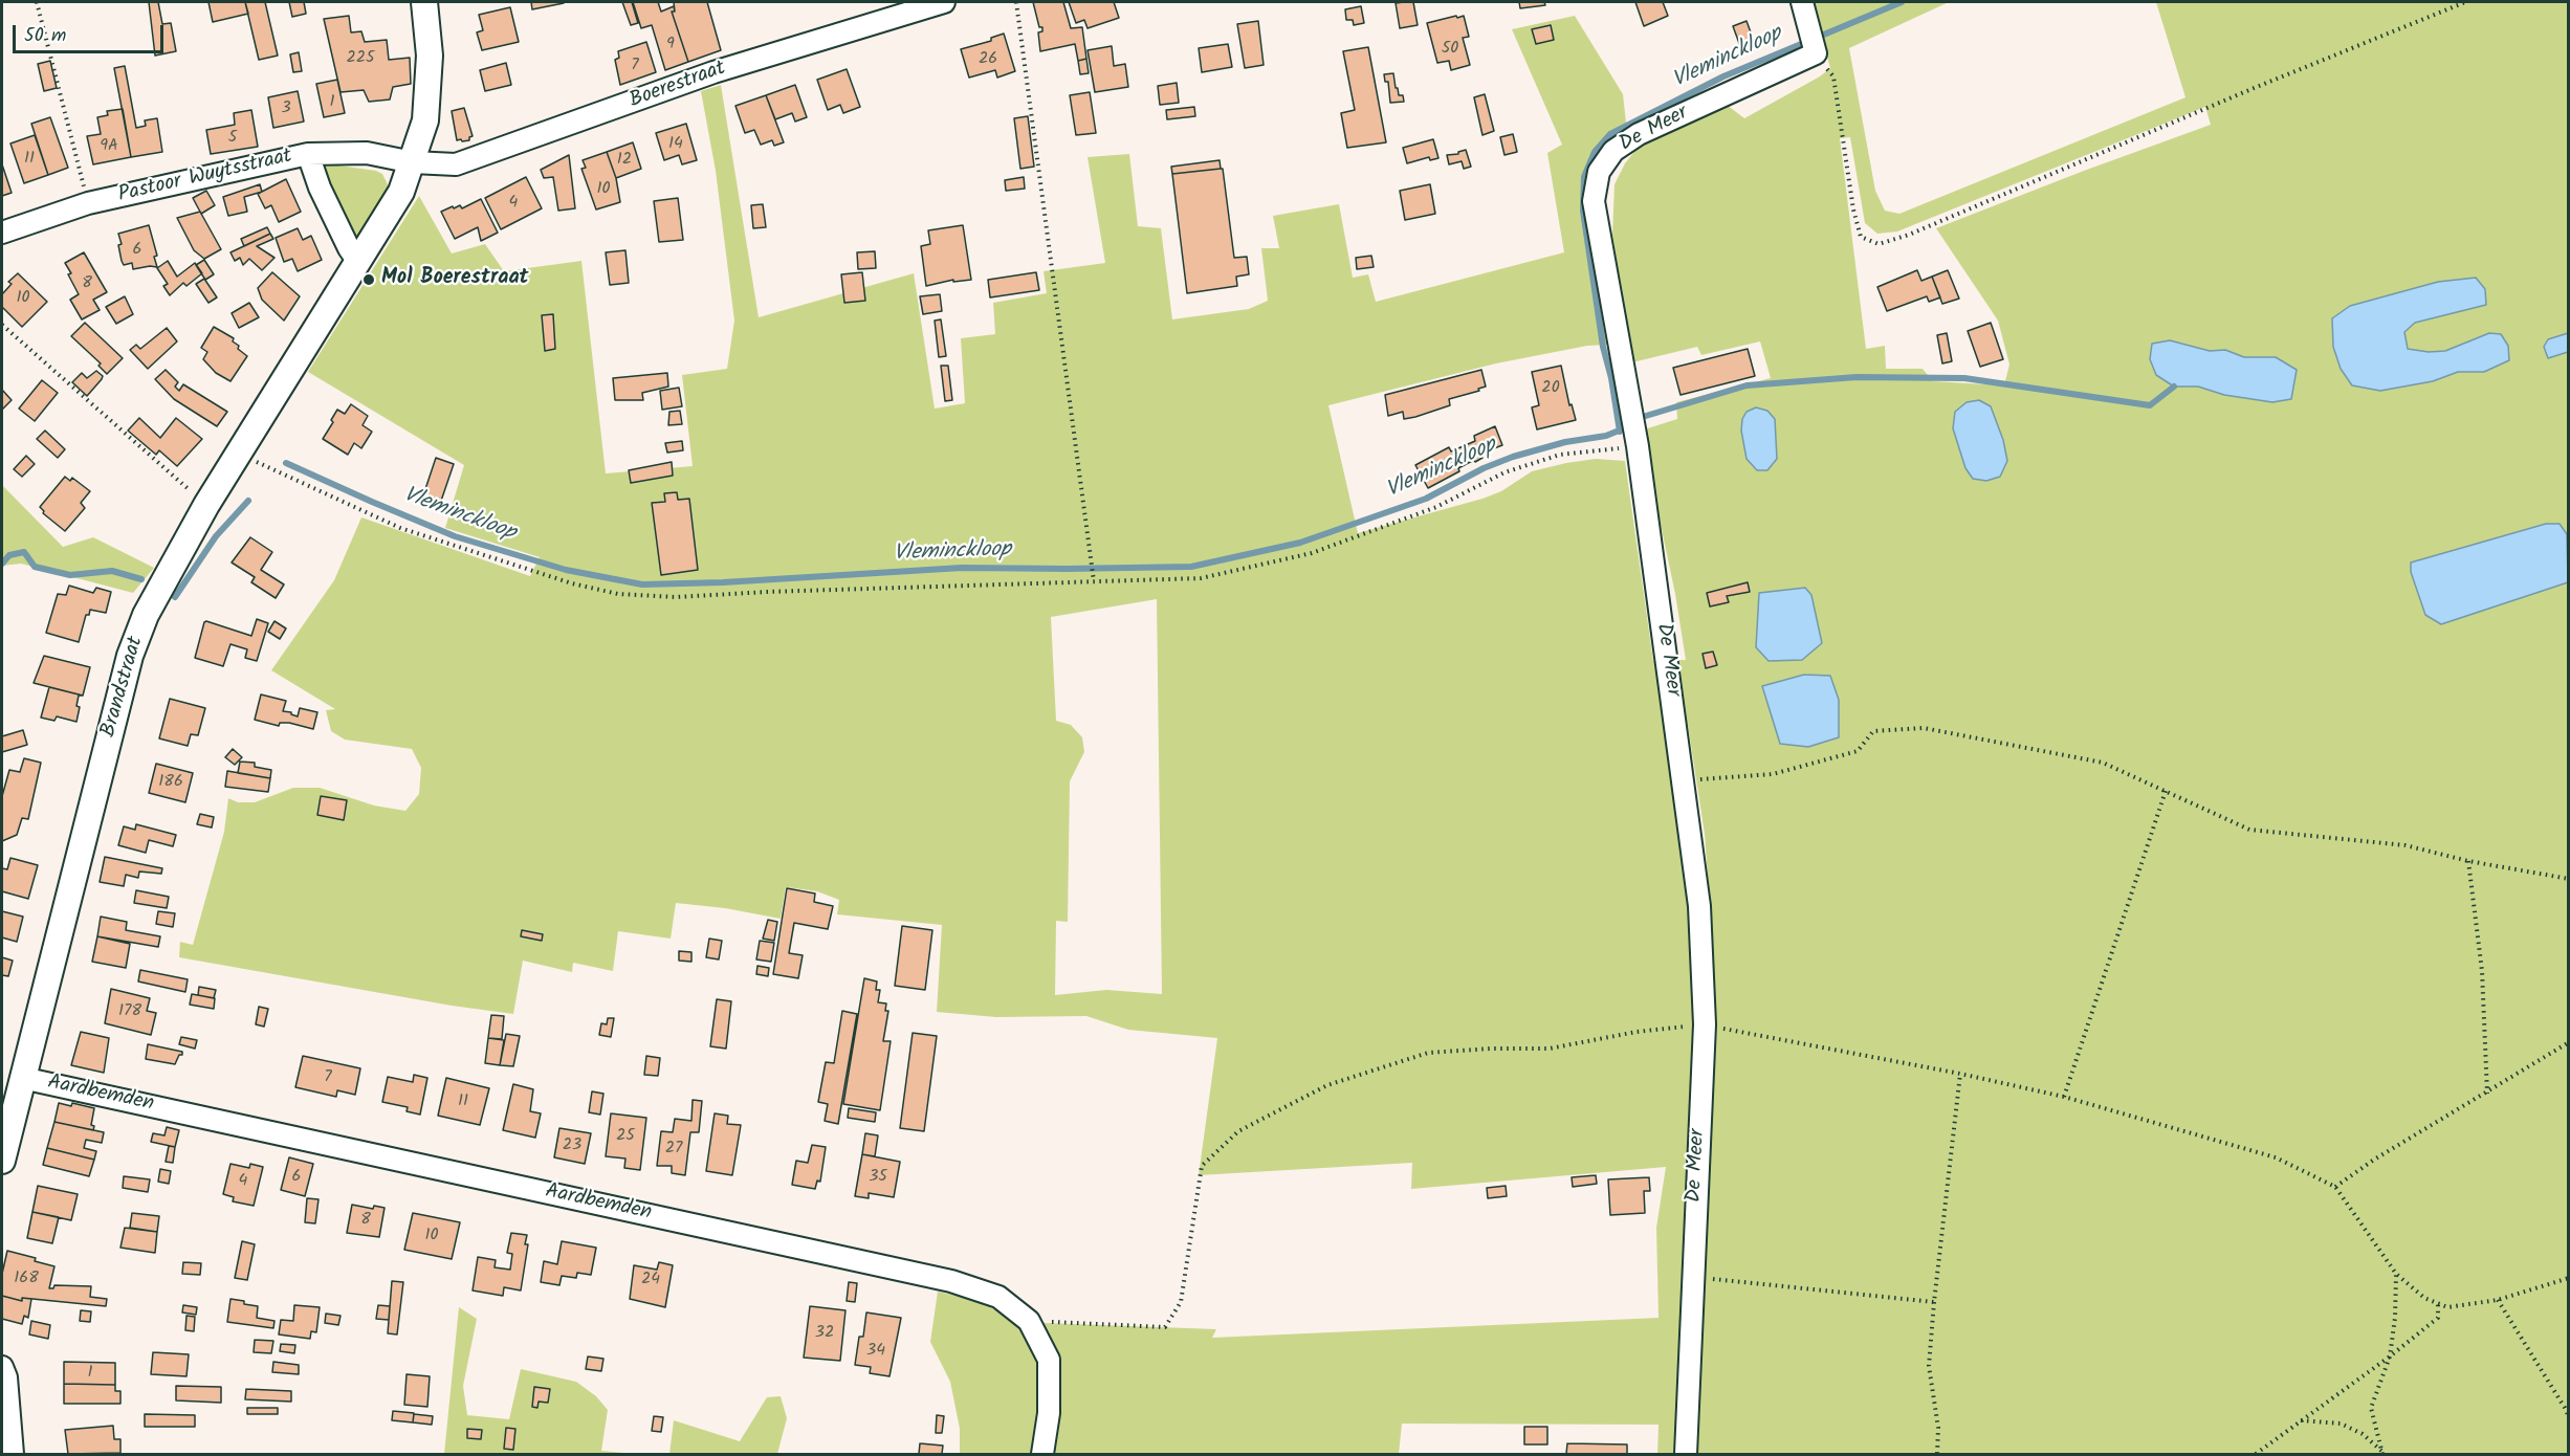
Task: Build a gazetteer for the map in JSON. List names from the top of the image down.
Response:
{
  "streets": {
    "street": [
      "Boerestraat",
      "De Meer",
      "Pastoor Wuytsstraat",
      "Brandstraat",
      "Aardbemden"
    ]
  },
  "crossings": [
    ["Boerestraat", "Pastoor Wuytsstraat"],
    ["Boerestraat", "Brandstraat"],
    ["Pastoor Wuytsstraat", "Brandstraat"],
    ["Brandstraat", "Aardbemden"]
  ],
  "water": ["Vleminckloop"],
  "places": ["Mol Boerestraat"],
  "house_numbers": [
    "9",
    "50",
    "225",
    "26",
    "7",
    "1",
    "3",
    "5",
    "14",
    "9A",
    "11",
    "12",
    "10",
    "4",
    "6",
    "8",
    "10",
    "20",
    "186",
    "178",
    "7",
    "11",
    "25",
    "23",
    "27",
    "6",
    "35",
    "4",
    "8",
    "10",
    "168",
    "24",
    "32",
    "34",
    "1"
  ],
  "scale_bar": "50 m"
}
